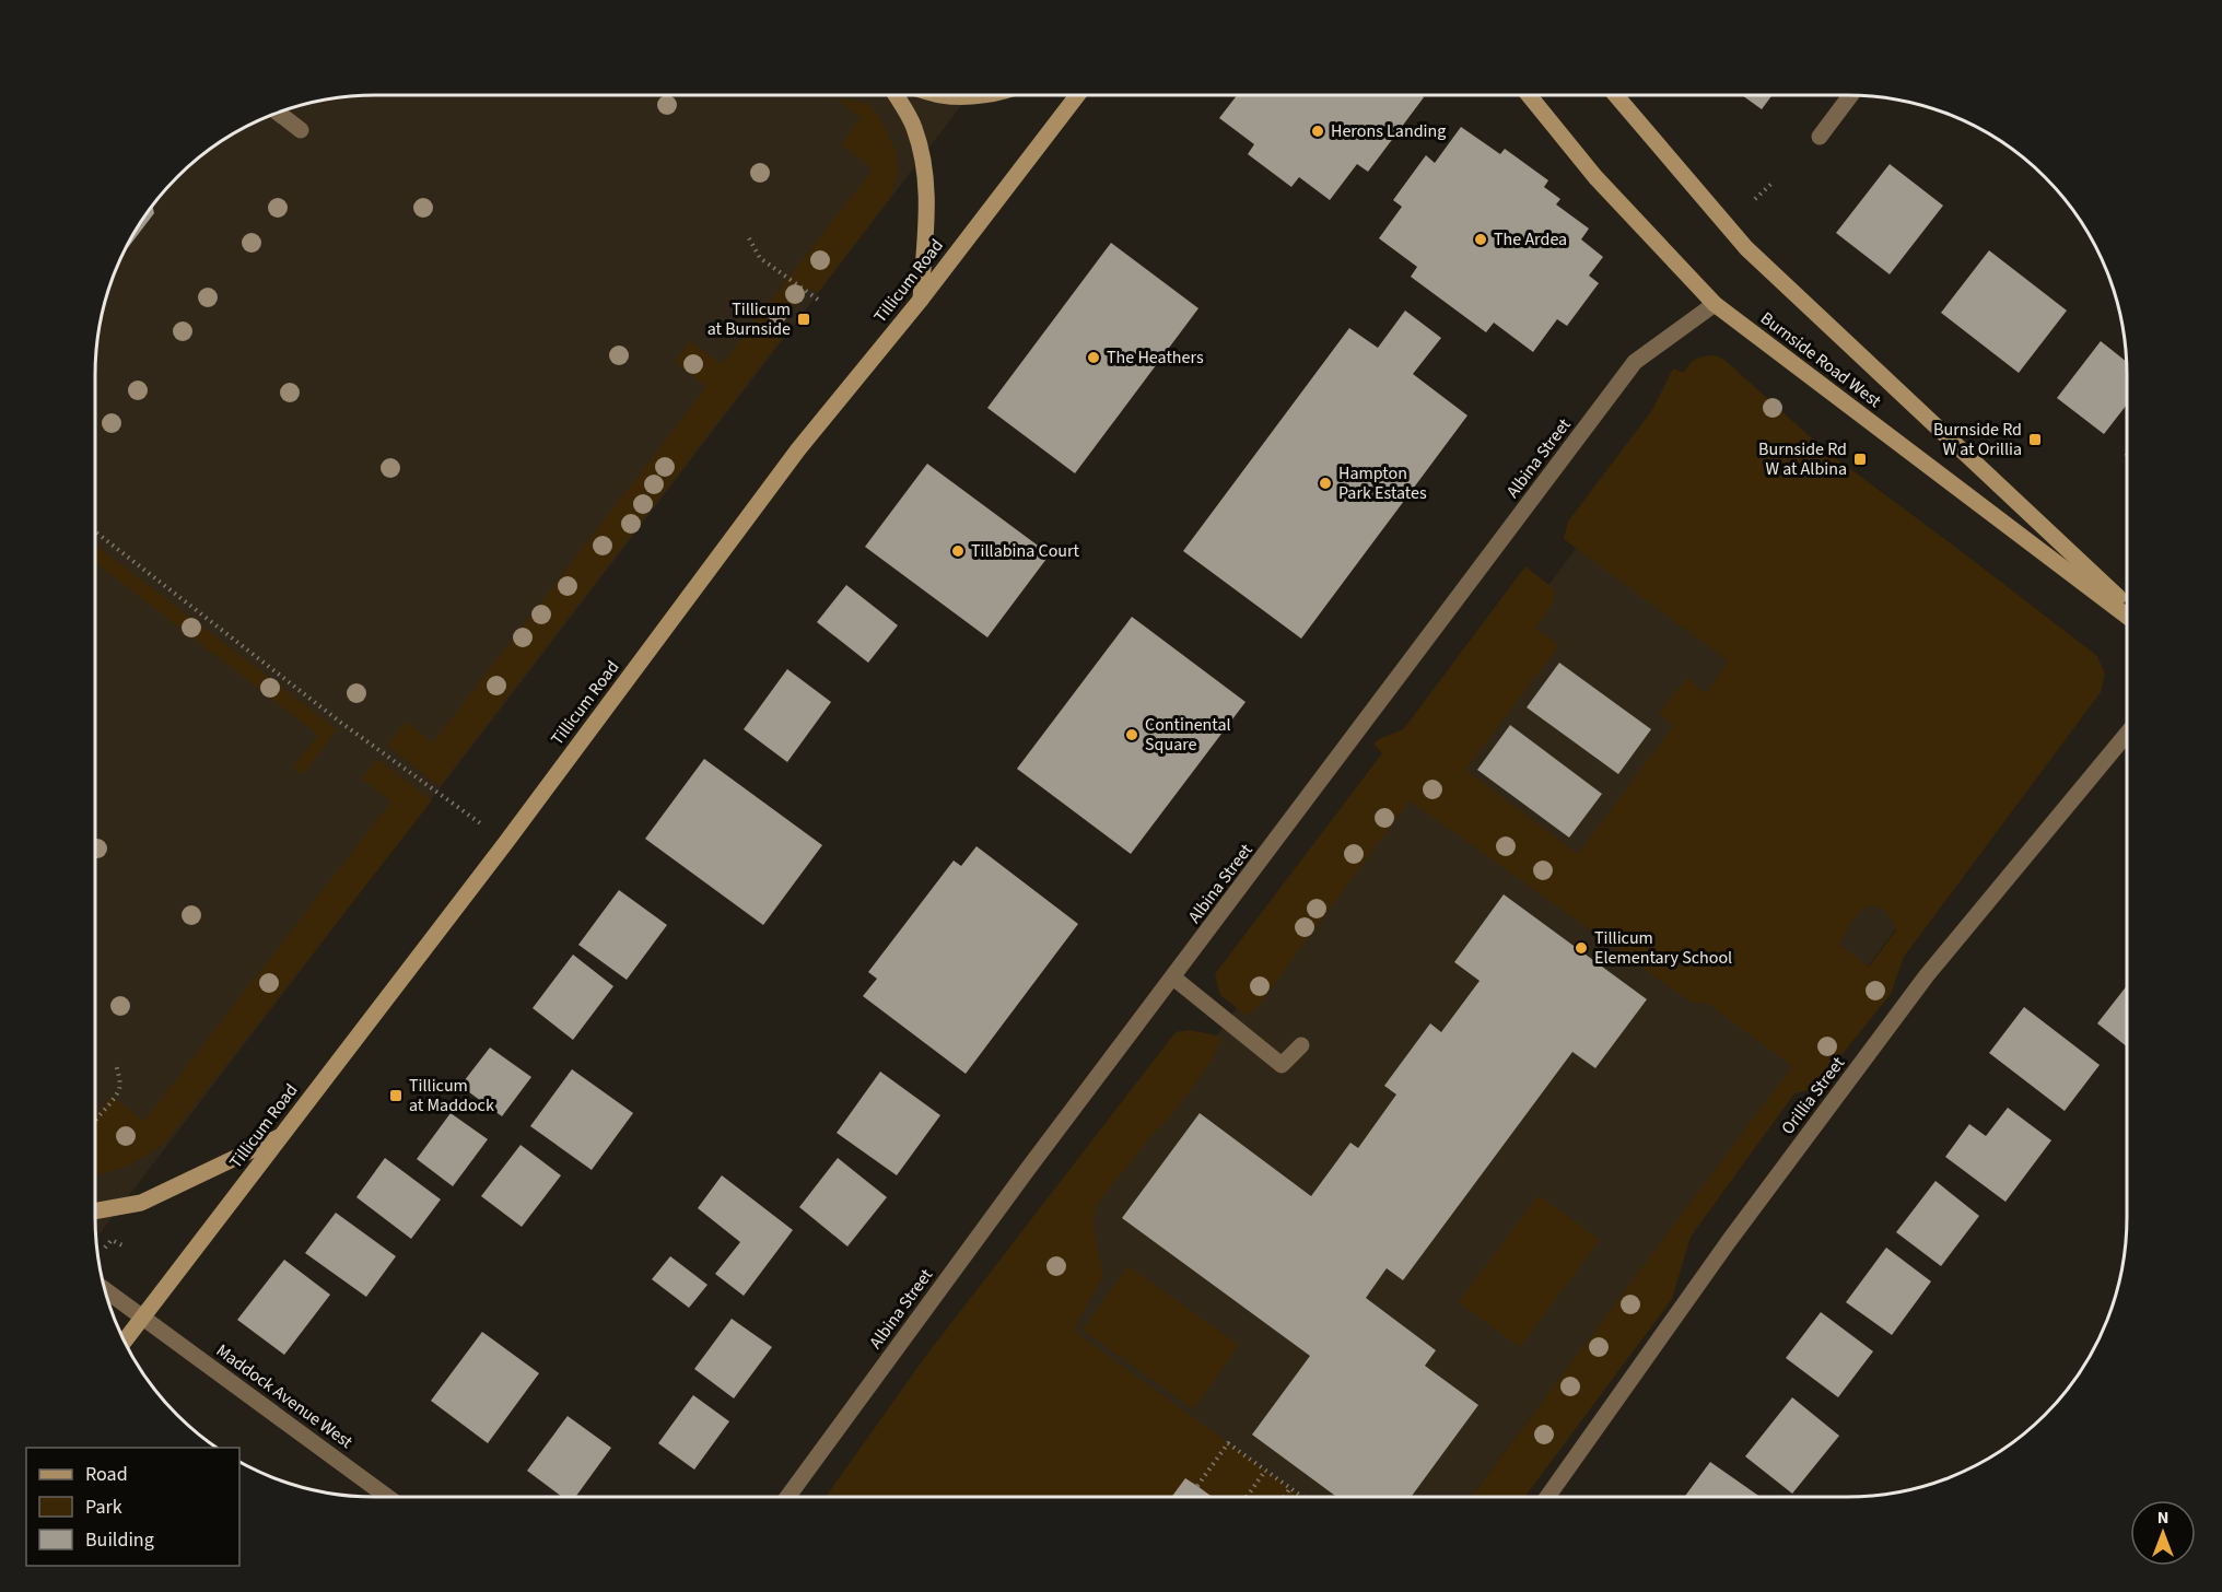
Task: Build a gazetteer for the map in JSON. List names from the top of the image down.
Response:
{
  "streets": {
    "main road": ["Tillicum Road", "Burnside Road West"],
    "street": ["Albina Street", "Orillia Street", "Maddock Avenue West"]
  },
  "crossings": [
    ["Tillicum Road", "Maddock Avenue West"],
    ["Burnside Road West", "Albina Street"]
  ],
  "places": {
    "other": [
      "Herons Landing",
      "The Ardea",
      "The Heathers",
      "Hampton Park Estates",
      "Tillabina Court",
      "Continental Square",
      "Tillicum Elementary School"
    ],
    "transit": [
      "Tillicum at Burnside",
      "Burnside Rd W at Orillia",
      "Burnside Rd W at Albina",
      "Tillicum at Maddock"
    ]
  },
  "legend": ["Road", "Park", "Building"],
  "north": "top"
}
